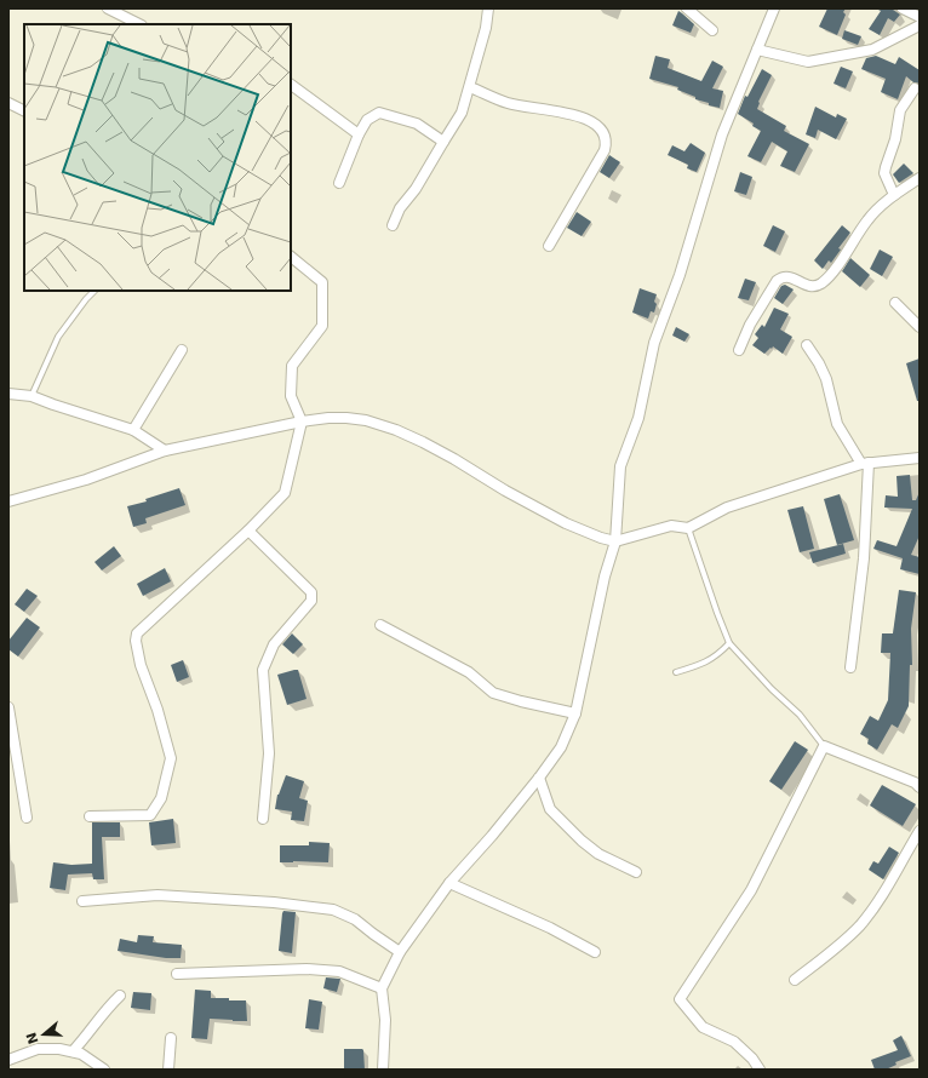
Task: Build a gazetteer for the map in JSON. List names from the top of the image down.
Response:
{
  "north": "left"
}
